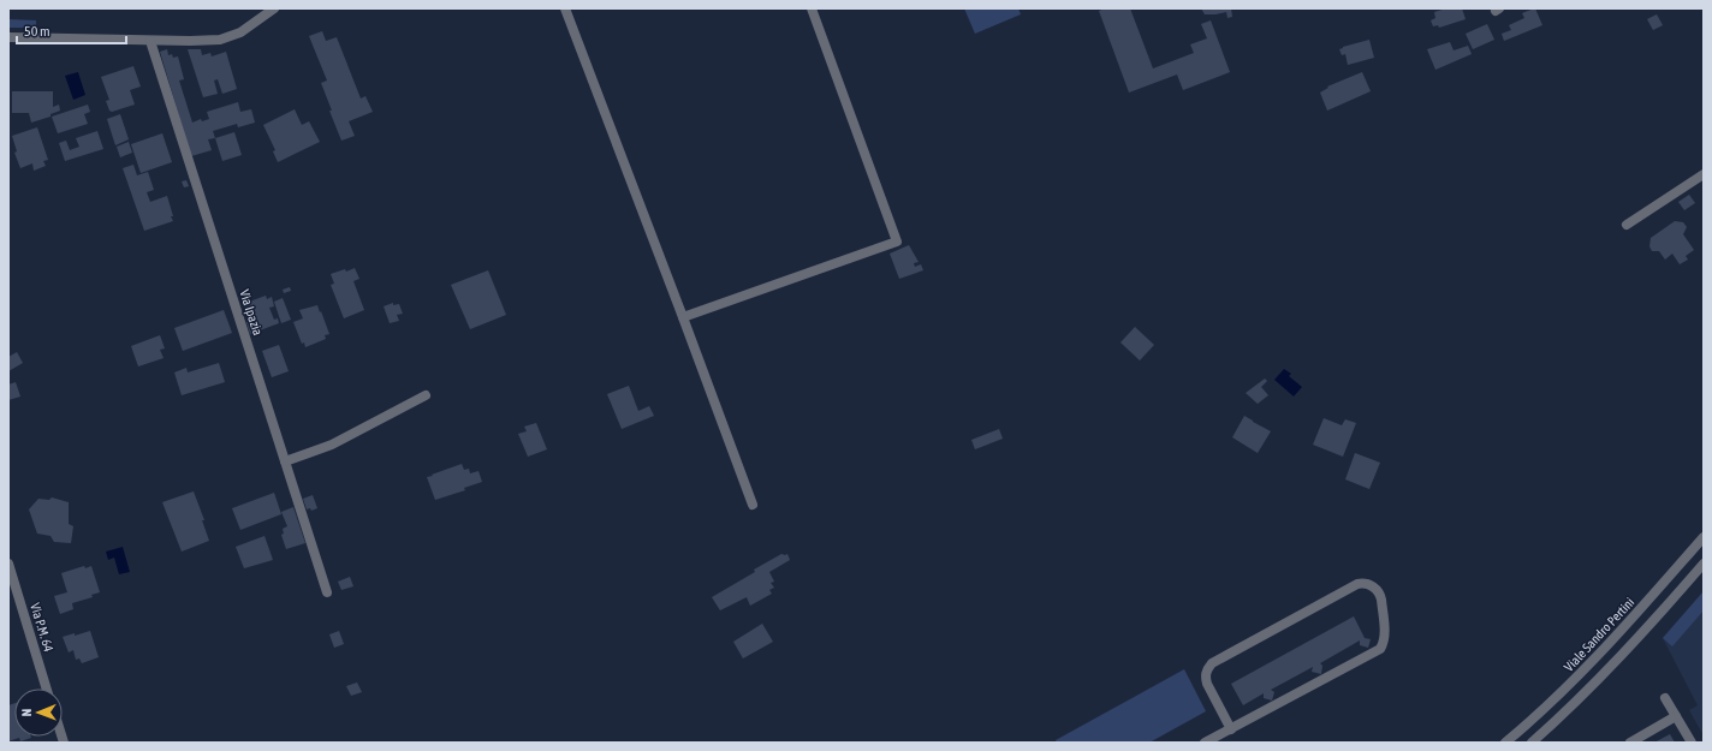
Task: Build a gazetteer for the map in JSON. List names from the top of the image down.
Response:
{
  "streets": {
    "street": ["Via Ipazia", "Via P.M. 64", "Viale Sandro Pertini"]
  },
  "scale_bar": "50 m",
  "north": "left"
}
